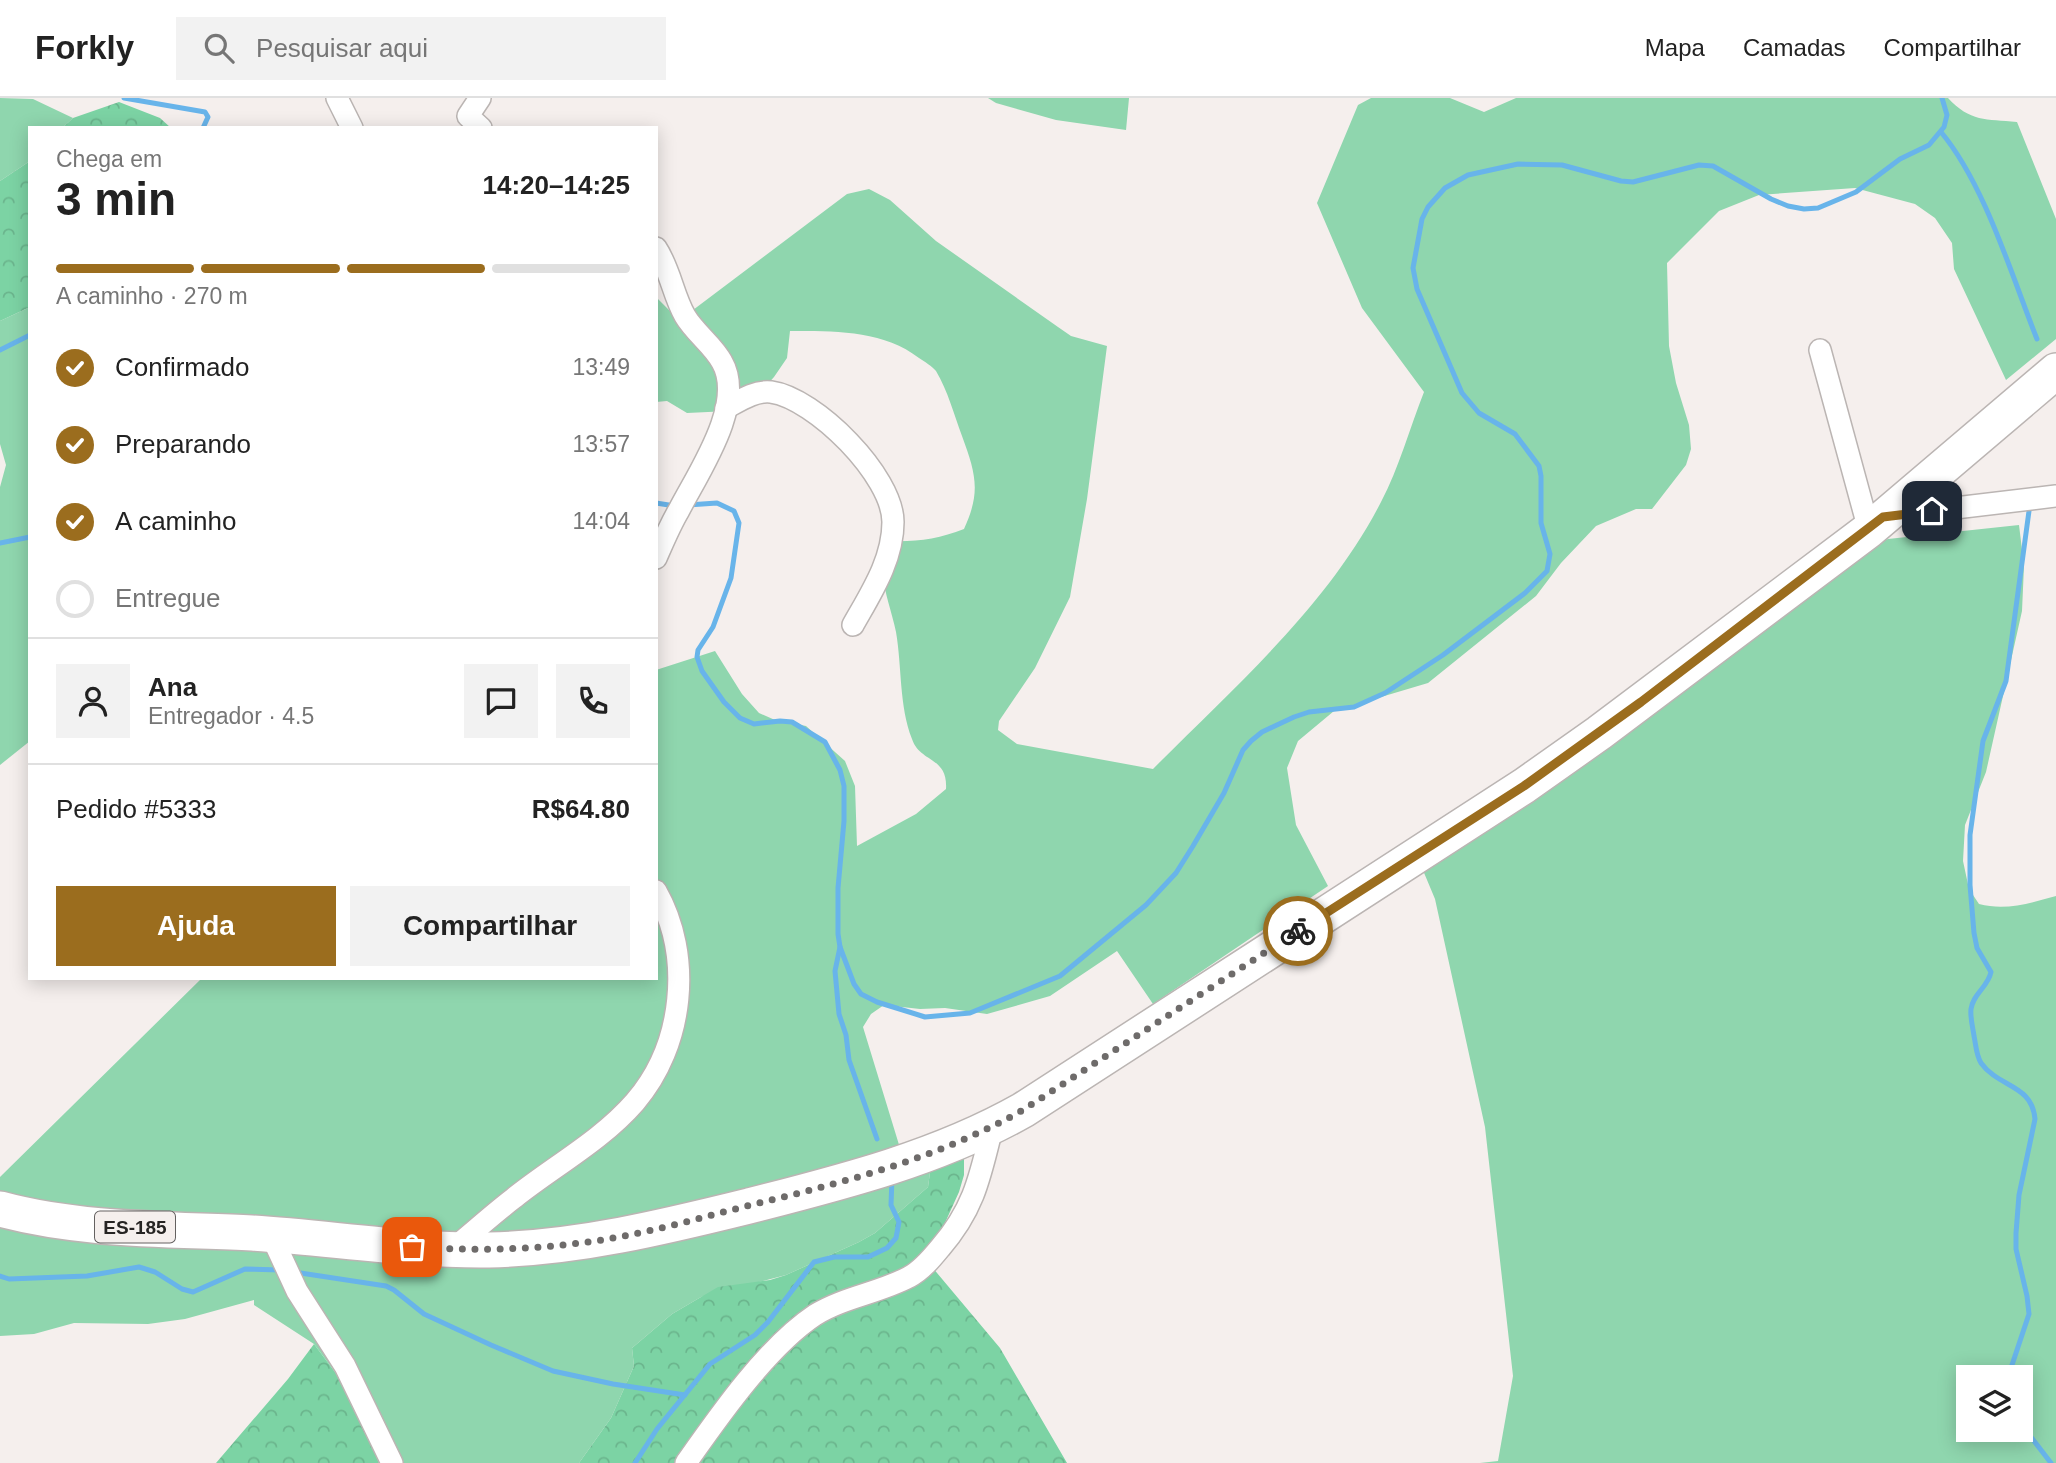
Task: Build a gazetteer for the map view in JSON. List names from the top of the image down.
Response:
{
  "streets": {
    "main road": ["ES-185"]
  },
  "page": {
    "header": "Forkly",
    "search": "Pesquisar aqui",
    "nav": ["Mapa", "Camadas", "Compartilhar"],
    "heading": ["3 min", "Chega em", "14:20–14:25"],
    "panel": [
      "Ana",
      "Entregador · 4.5",
      "Pedido #5333",
      "R$64.80"
    ],
    "bar": "A caminho · 270 m",
    "list": [
      ["Confirmado", "13:49"],
      ["Preparando", "13:57"],
      ["A caminho", "14:04"],
      "Entregue"
    ],
    "buttons": ["Ajuda", "Compartilhar"]
  }
}
